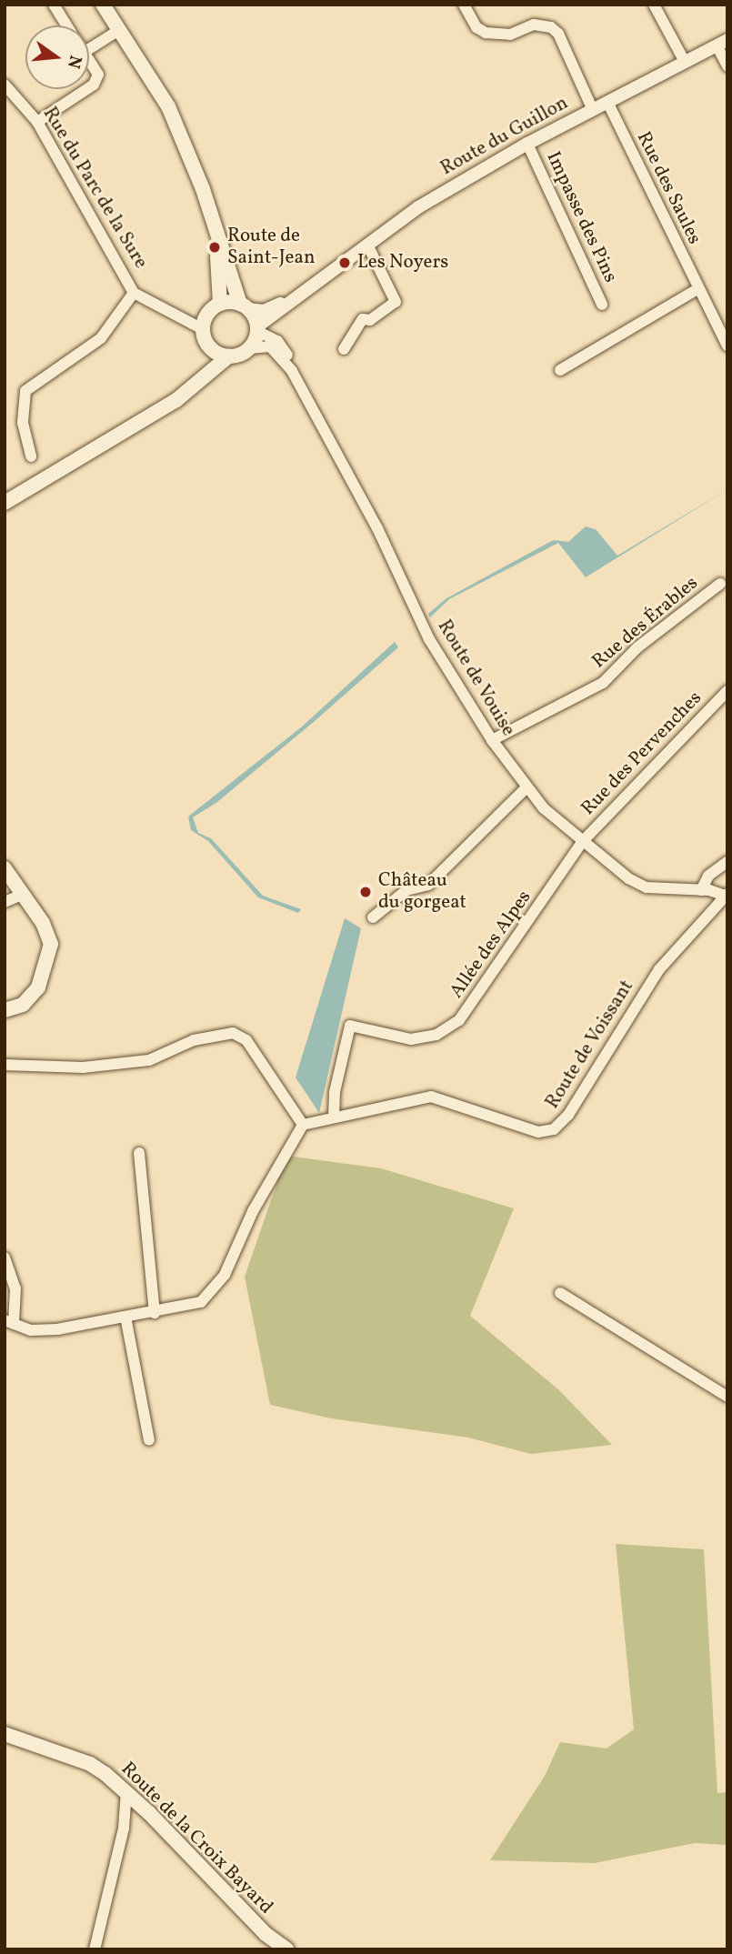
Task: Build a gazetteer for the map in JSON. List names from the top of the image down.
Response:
{
  "streets": {
    "main road": ["Route de la Croix Bayard"],
    "street": [
      "Route du Guillon",
      "Rue du Parc de la Sure",
      "Rue des Saules",
      "Impasse des Pins",
      "Rue des Érables",
      "Route de Vouise",
      "Rue des Pervenches",
      "Allée des Alpes",
      "Route de Voissant"
    ]
  },
  "crossings": [
    ["Route du Guillon", "Rue des Saules"],
    ["Route du Guillon", "Impasse des Pins"],
    ["Route du Guillon", "Route de Vouise"],
    ["Rue des Érables", "Route de Vouise"],
    ["Route de Vouise", "Rue des Pervenches"],
    ["Route de Vouise", "Allée des Alpes"],
    ["Route de Vouise", "Route de Voissant"],
    ["Rue des Pervenches", "Allée des Alpes"],
    ["Allée des Alpes", "Route de Voissant"]
  ],
  "places": ["Route de Saint-Jean", "Les Noyers", "Château du gorgeat"],
  "north": "right"
}
